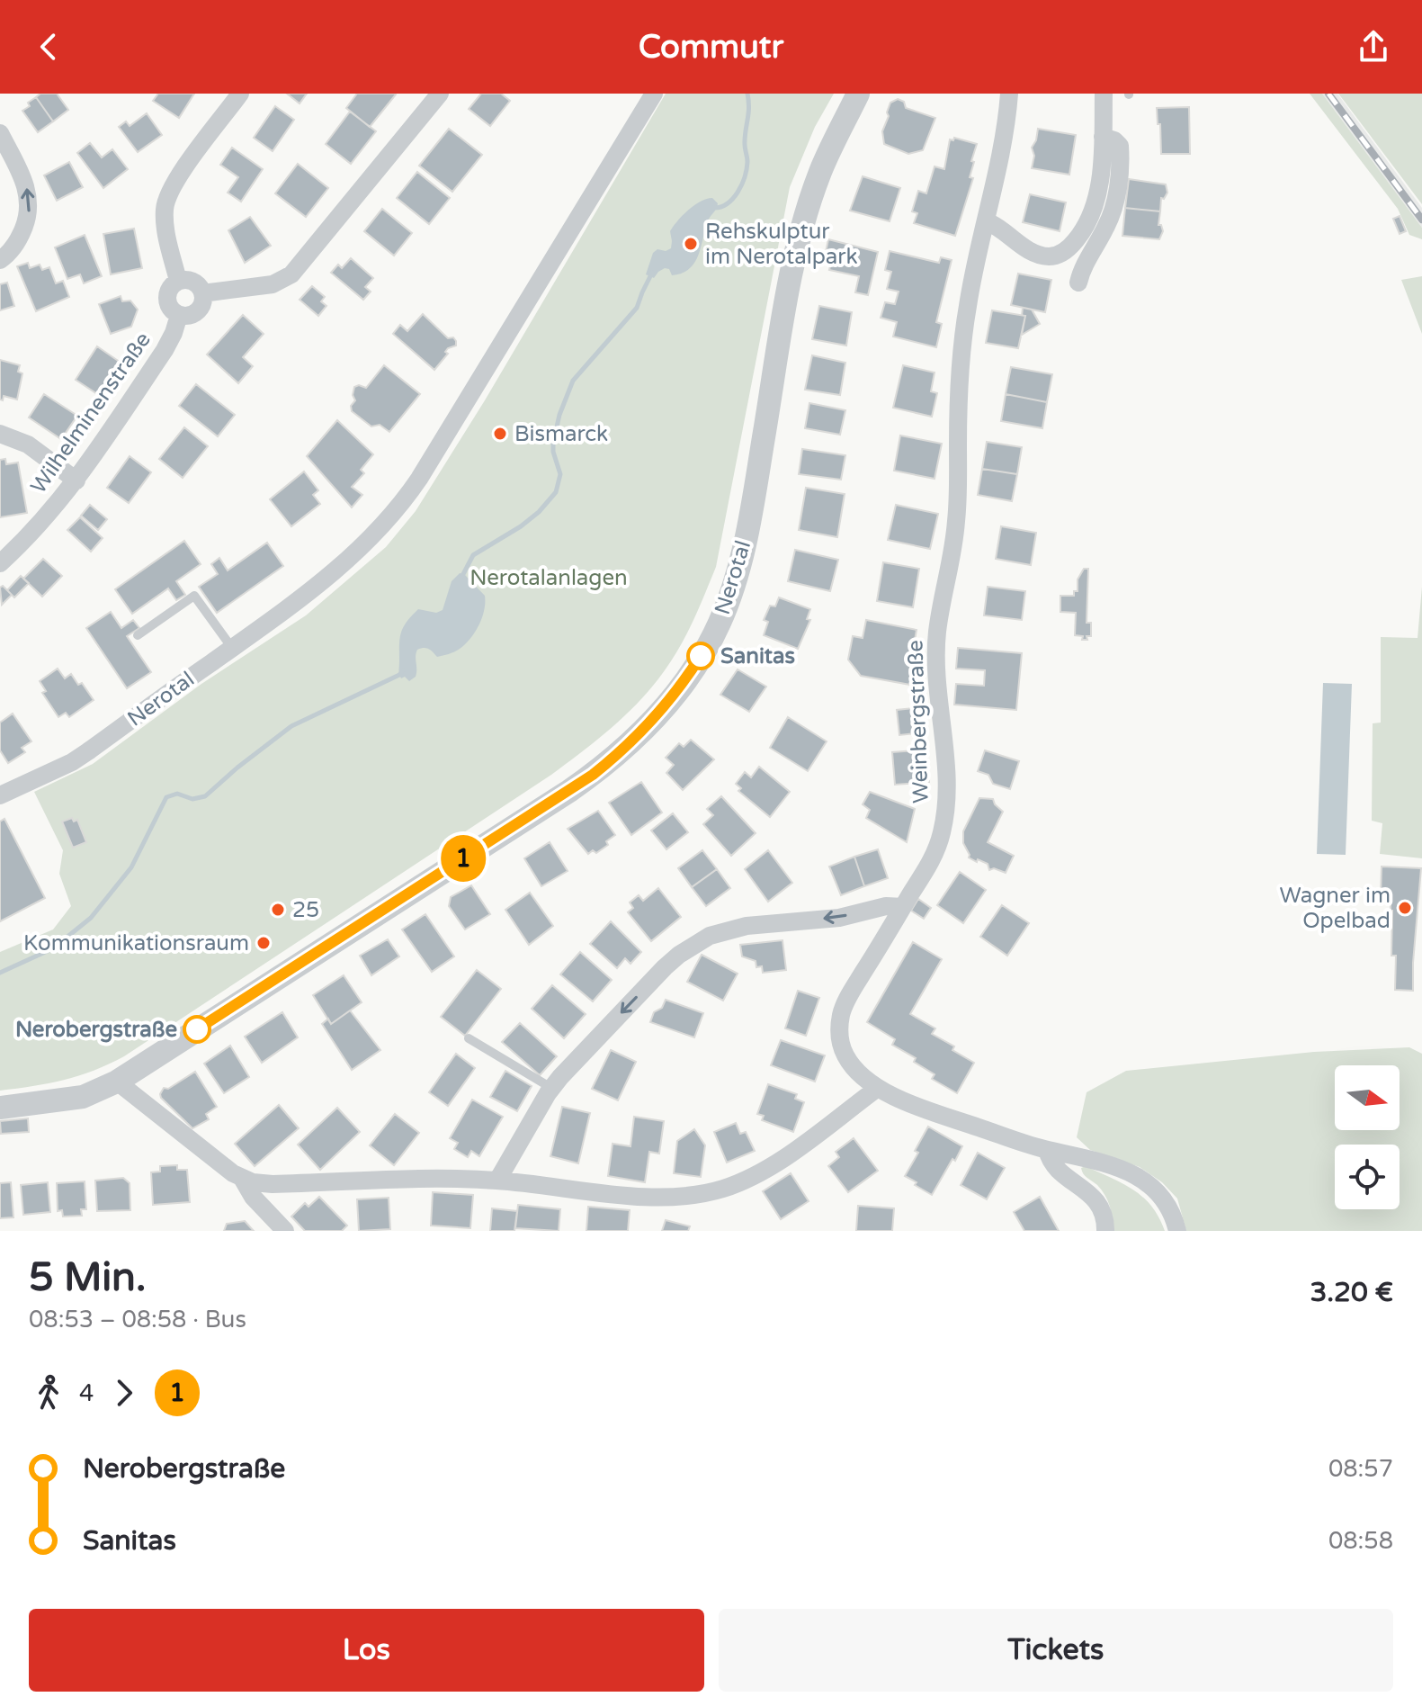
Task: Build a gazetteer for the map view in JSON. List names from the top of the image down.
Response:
{
  "streets": {
    "street": ["Wilhelminenstraße", "Nerotal", "Weinbergstraße"]
  },
  "parks": ["Nerotalanlagen"],
  "places": [
    "Rehskulptur im Nerotalpark",
    "Bismarck",
    "Sanitas",
    "Wagner im Opelbad",
    "25",
    "Kommunikationsraum",
    "Nerobergstraße"
  ],
  "lines": ["bus line 1"],
  "north": "right",
  "page": {
    "header": "Commutr",
    "on_map": "1",
    "heading": ["5 Min.", "08:53 – 08:58 · Bus", "3.20 €"],
    "legs": ["4", "1"],
    "list": [
      {
        "name": "Nerobergstraße",
        "value": "08:57"
      },
      {
        "name": "Sanitas",
        "value": "08:58"
      }
    ],
    "buttons": ["Los", "Tickets"]
  }
}
